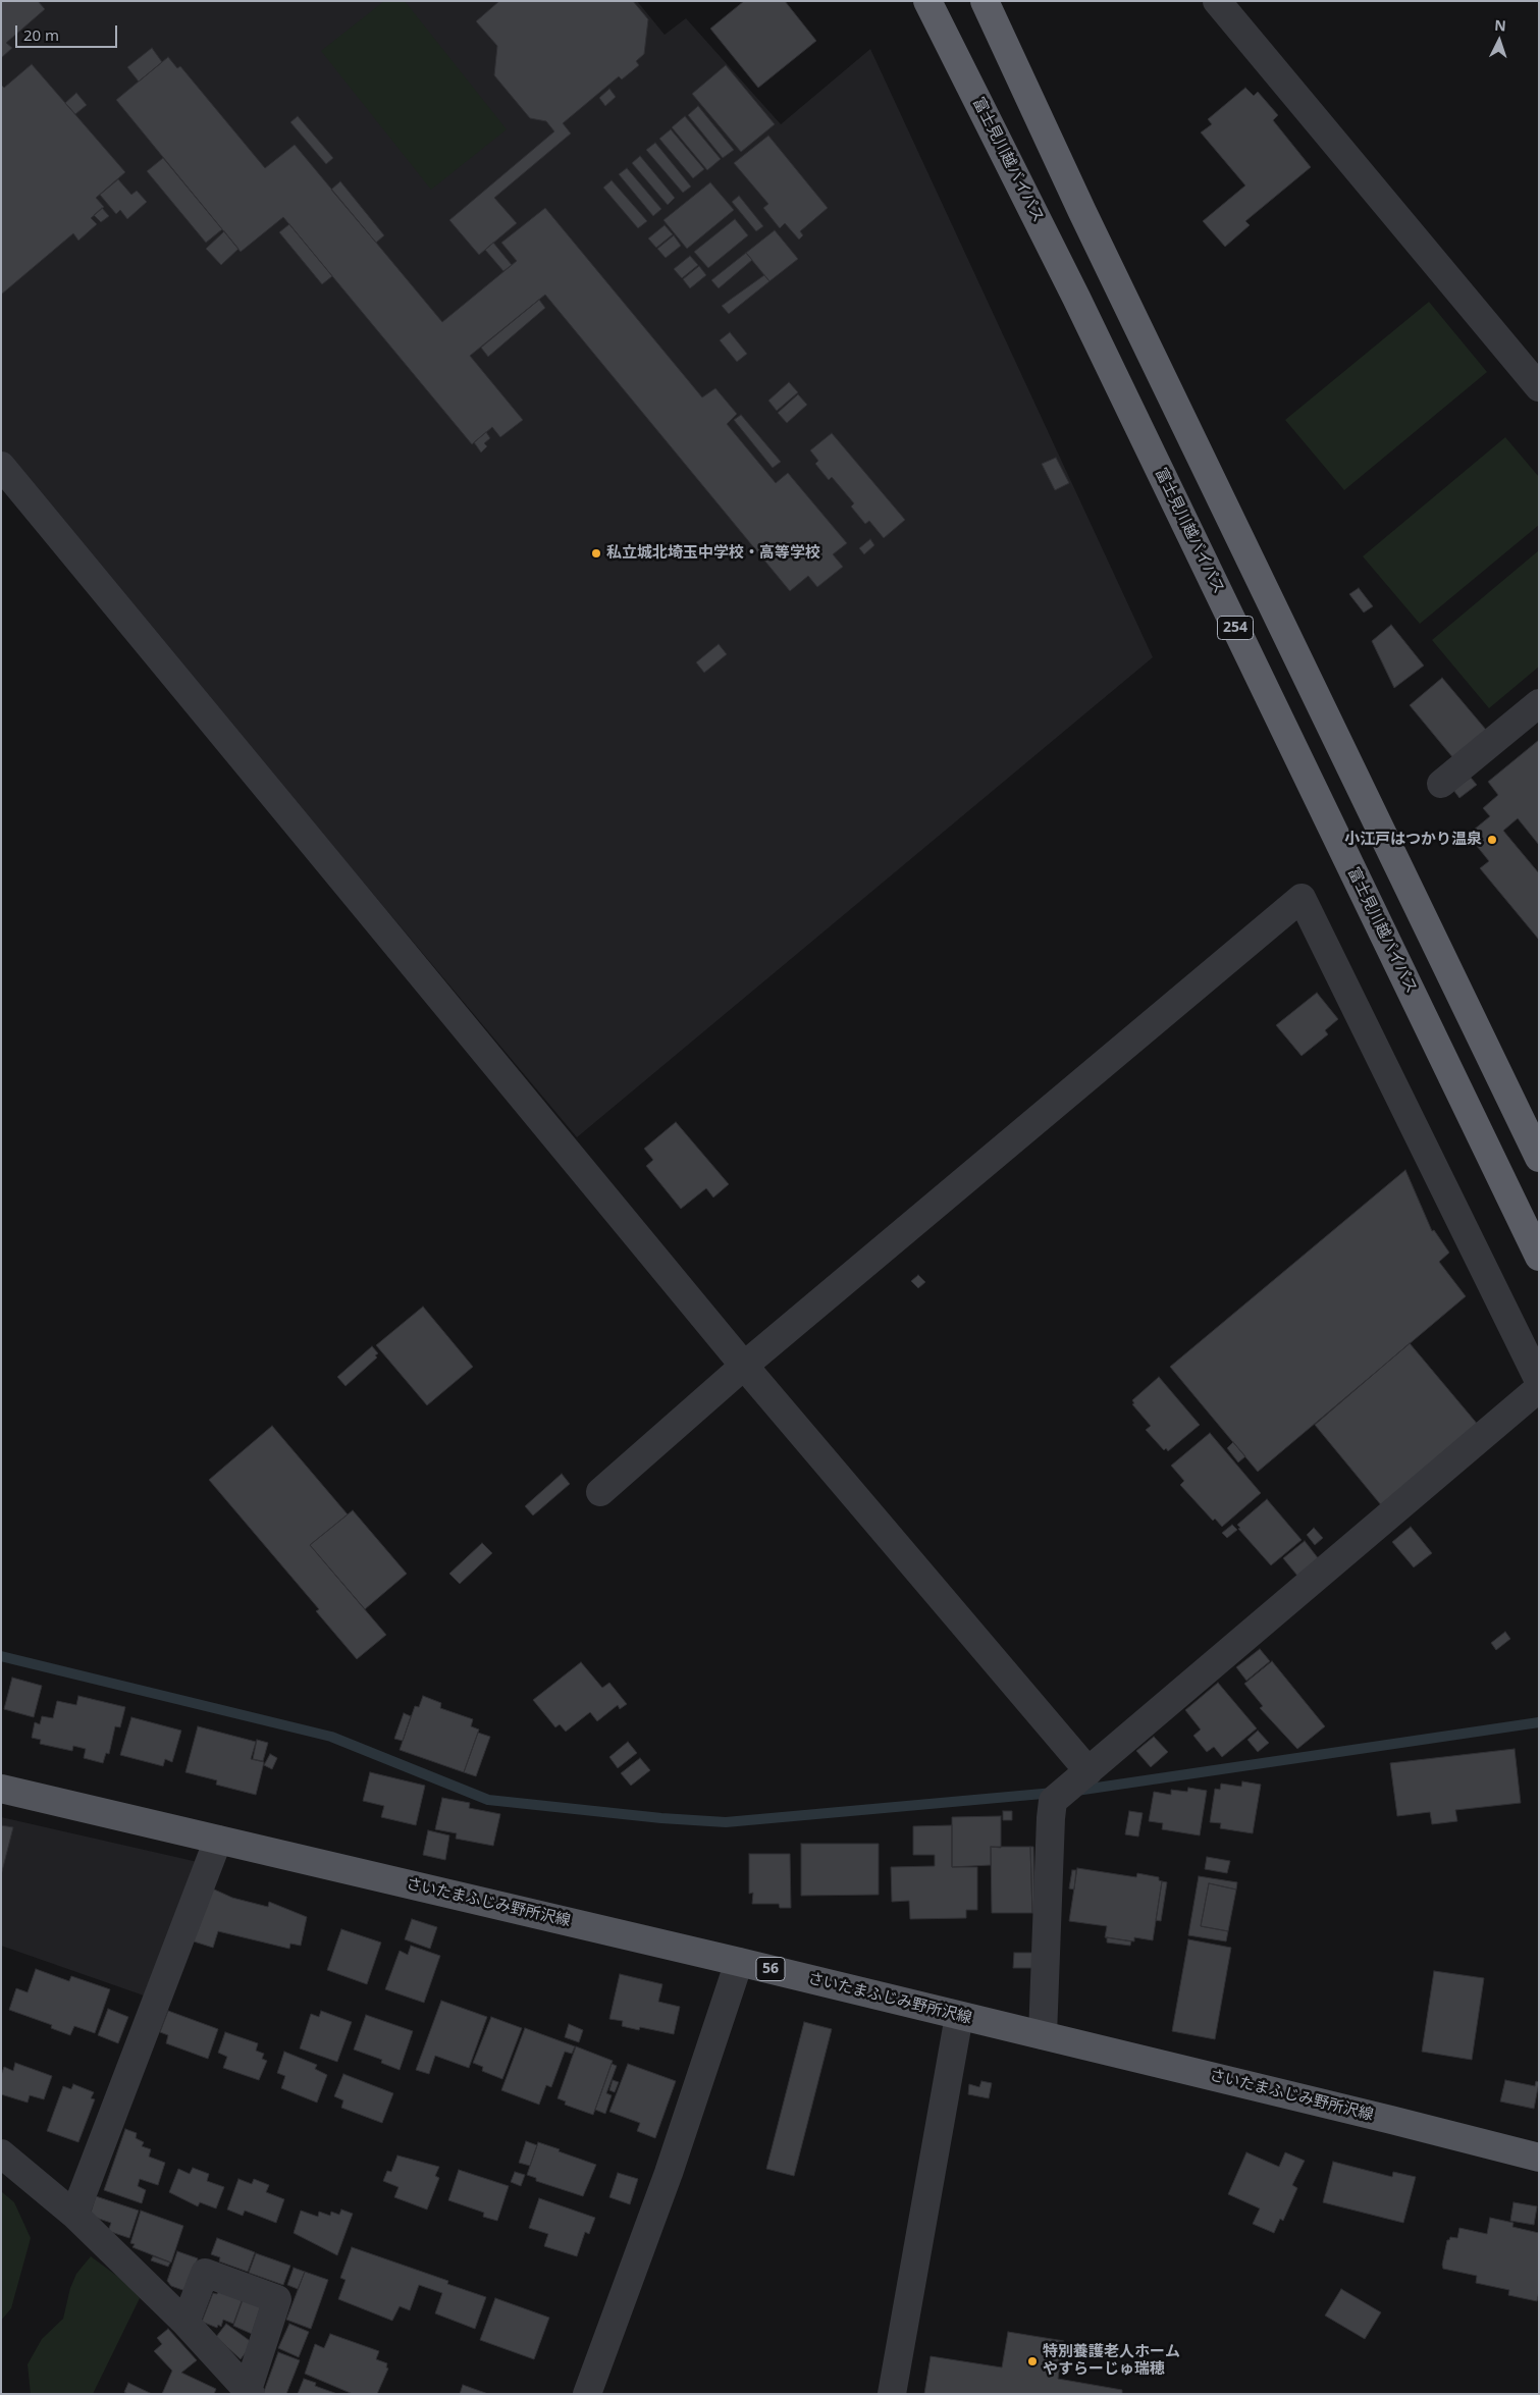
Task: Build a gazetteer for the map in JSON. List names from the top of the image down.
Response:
{
  "streets": {
    "highway": ["富士見川越バイパス", "254"],
    "main road": ["さいたまふじみ野所沢線", "56"]
  },
  "places": ["私立城北埼玉中学校・高等学校", "小江戸はつかり温泉", "特別養護老人ホーム やすらーじゅ瑞穂"],
  "scale_bar": "20 m",
  "north": "top"
}
